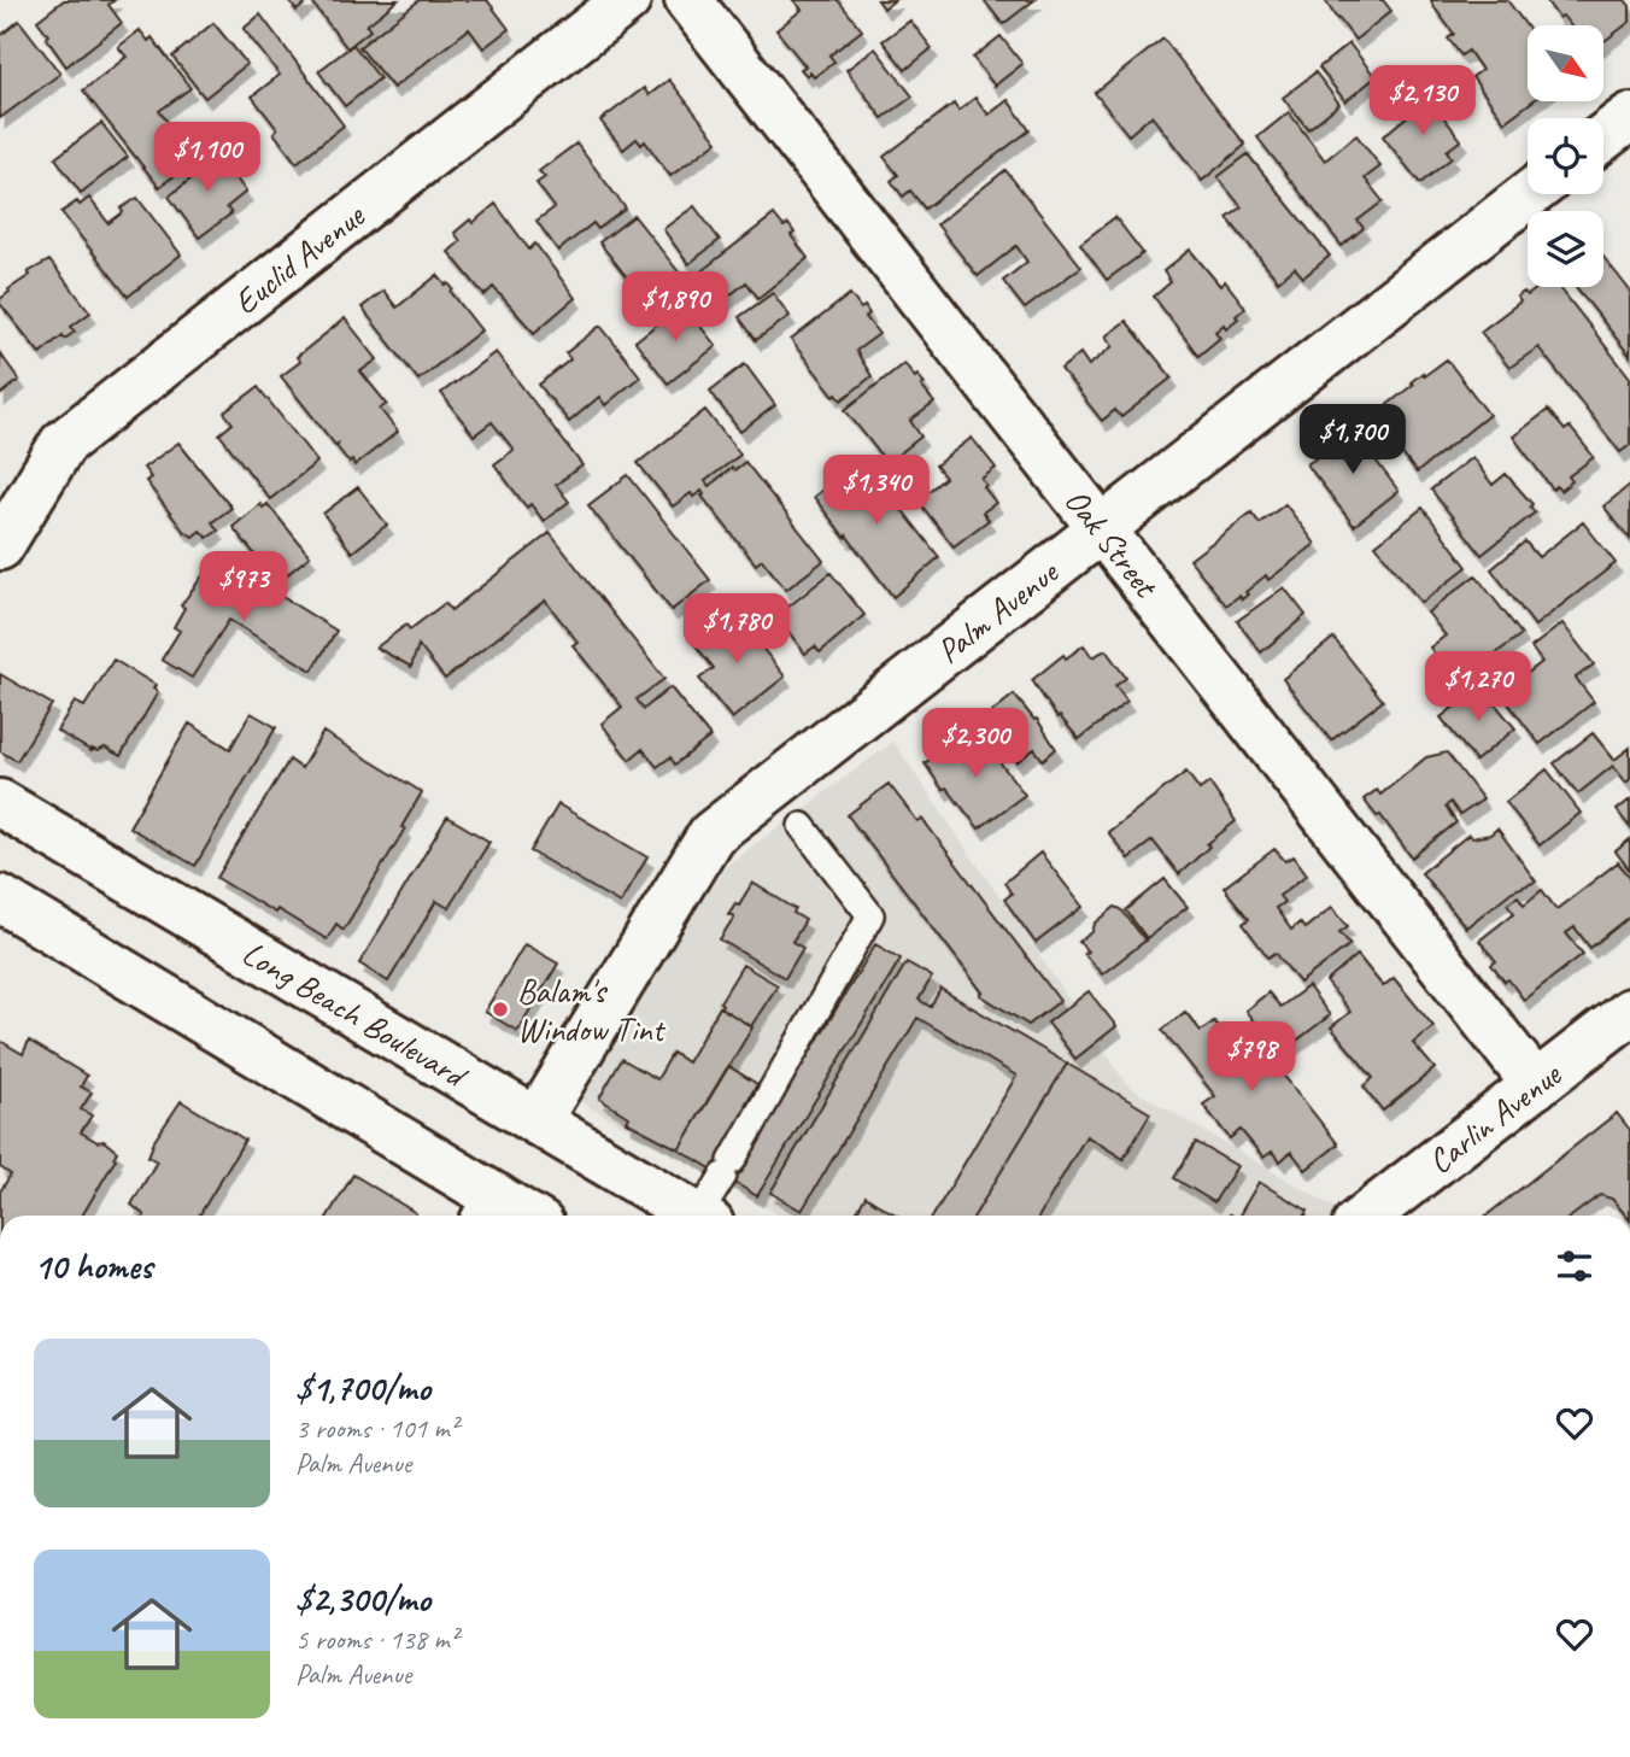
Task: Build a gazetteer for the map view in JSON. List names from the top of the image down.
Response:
{
  "streets": {
    "street": [
      "Euclid Avenue",
      "Oak Street",
      "Palm Avenue",
      "Long Beach Boulevard",
      "Carlin Avenue"
    ]
  },
  "crossings": [
    ["Oak Street", "Palm Avenue"],
    ["Oak Street", "Carlin Avenue"],
    ["Palm Avenue", "Long Beach Boulevard"]
  ],
  "places": ["Balam's Window Tint"],
  "north": "bottom right",
  "page": {
    "price": [
      "$2,130",
      "$1,100",
      "$1,890",
      "$1,700",
      "$1,340",
      "$973",
      "$1,780",
      "$1,270",
      "$2,300",
      "$798"
    ],
    "heading": "10 homes",
    "list": [
      {
        "name": "$1,700/mo",
        "note": "3 rooms · 101 m² · Palm Avenue"
      },
      {
        "name": "$2,300/mo",
        "note": "5 rooms · 138 m² · Palm Avenue"
      }
    ]
  }
}
